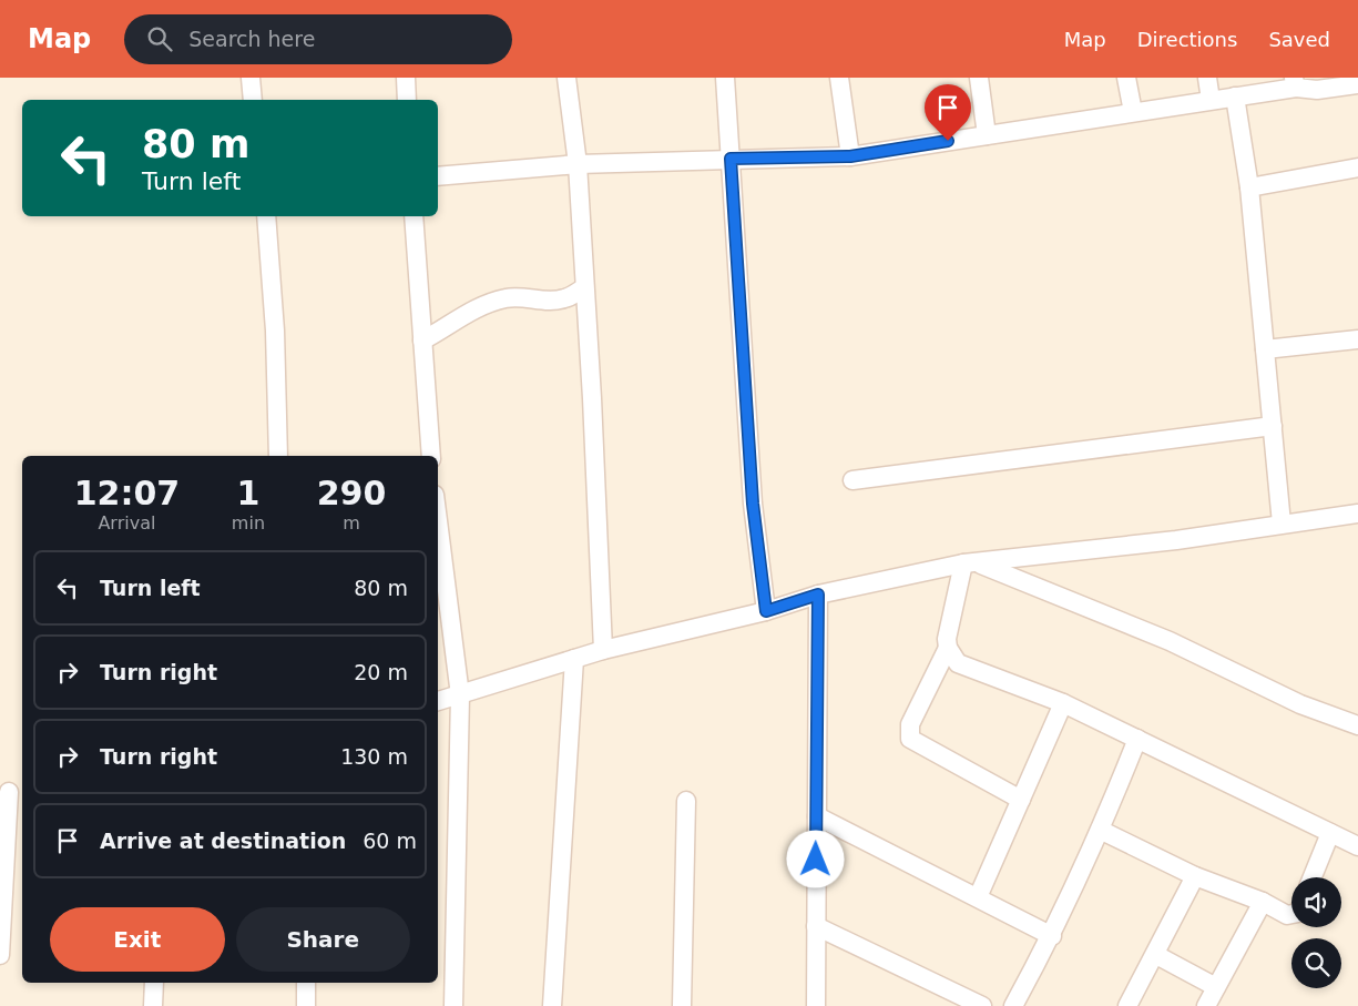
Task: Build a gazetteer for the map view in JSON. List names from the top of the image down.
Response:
{
  "page": {
    "header": "Map",
    "search": "Search here",
    "nav": ["Map", "Directions", "Saved"],
    "turn": ["80 m", "Turn left"],
    "eta": [
      "12:07",
      "Arrival",
      "1",
      "min",
      "290",
      "m"
    ],
    "list": [
      {
        "name": "Turn left",
        "value": "80 m"
      },
      {
        "name": "Turn right",
        "value": "20 m"
      },
      {
        "name": "Turn right",
        "value": "130 m"
      },
      {
        "name": "Arrive at destination",
        "value": "60 m"
      }
    ],
    "buttons": ["Exit", "Share"]
  }
}
